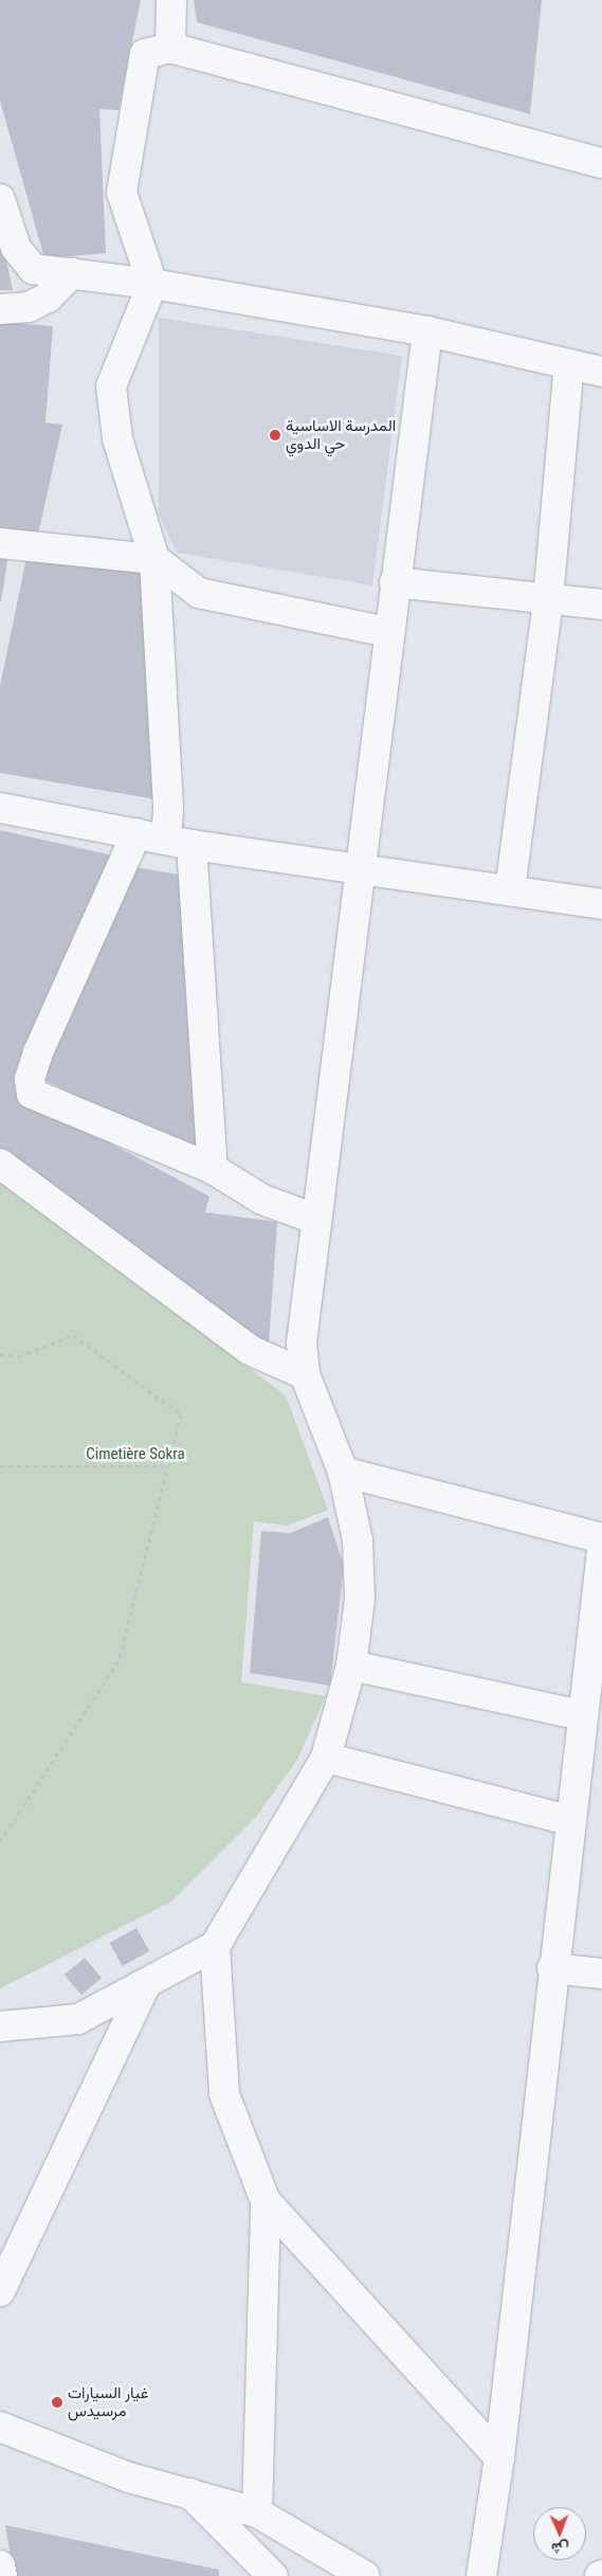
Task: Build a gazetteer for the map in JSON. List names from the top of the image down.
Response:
{
  "parks": ["Cimetière Sokra"],
  "places": ["المدرسة الاساسية حي الدوي", "غيار السيارات مرسيدس"],
  "north": "bottom"
}
